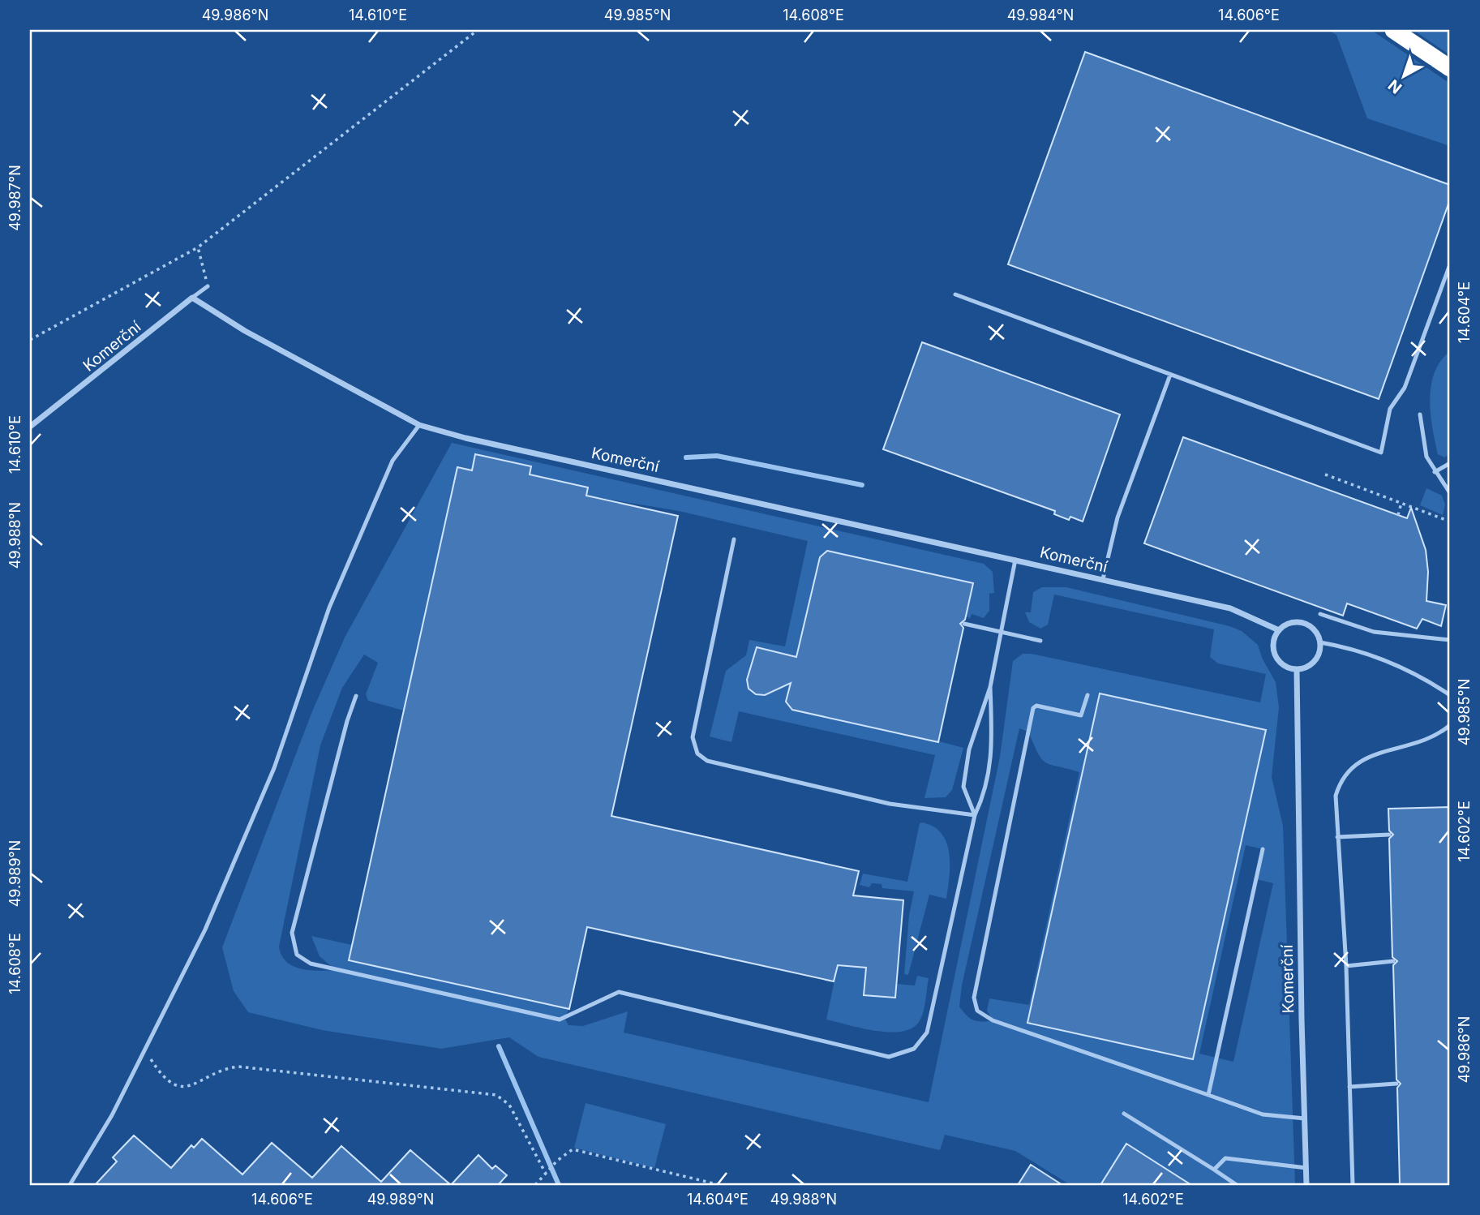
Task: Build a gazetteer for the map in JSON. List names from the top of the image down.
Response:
{
  "streets": {
    "street": ["Komerční"]
  },
  "north": "bottom left",
  "coordinates": [
    "49.986°N",
    "14.610°E",
    "49.985°N",
    "14.608°E",
    "49.984°N",
    "14.606°E",
    "49.987°N",
    "14.604°E",
    "49.988°N",
    "14.602°E",
    "49.989°N"
  ]
}
